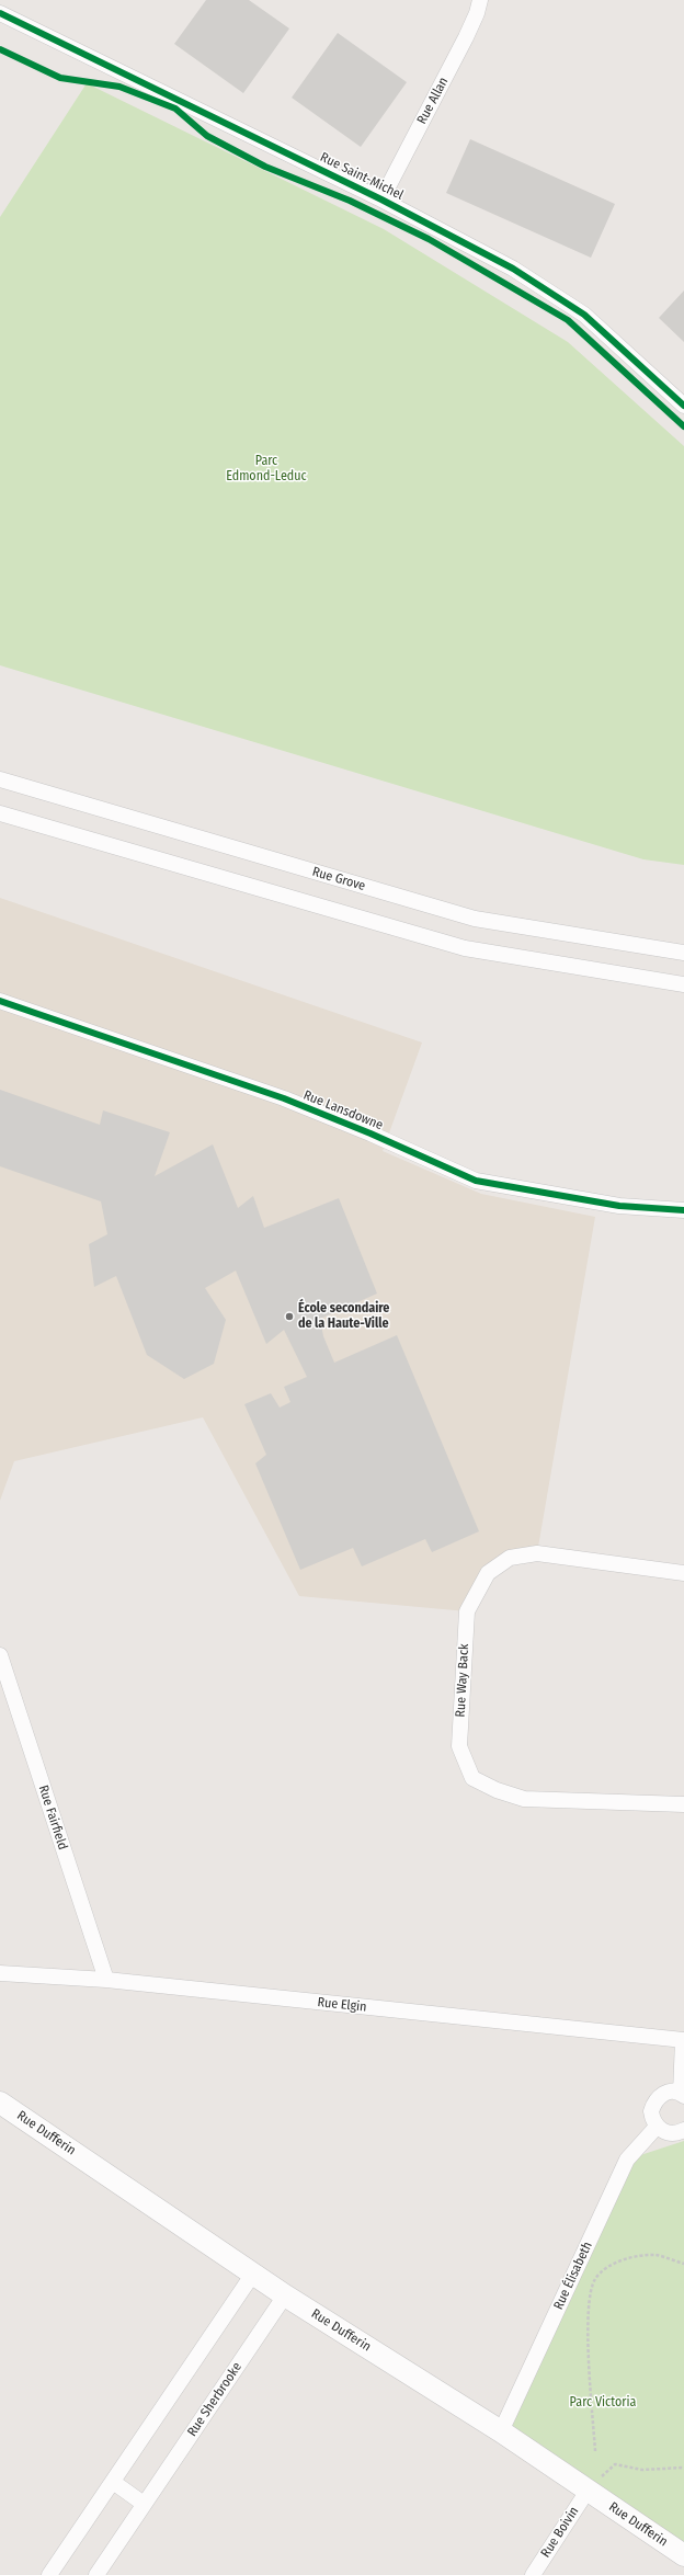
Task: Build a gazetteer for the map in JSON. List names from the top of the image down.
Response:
{
  "streets": {
    "main road": ["Rue Dufferin"],
    "street": [
      "Rue Allan",
      "Rue Saint-Michel",
      "Rue Grove",
      "Rue Lansdowne",
      "Rue Way Back",
      "Rue Fairfield",
      "Rue Elgin",
      "Rue Élisabeth",
      "Rue Sherbrooke",
      "Rue Boivin"
    ]
  },
  "crossings": [
    ["Rue Allan", "Rue Saint-Michel"],
    ["Rue Fairfield", "Rue Elgin"],
    ["Rue Dufferin", "Rue Élisabeth"],
    ["Rue Dufferin", "Rue Sherbrooke"],
    ["Rue Dufferin", "Rue Boivin"]
  ],
  "parks": ["Parc Edmond-Leduc", "Parc Victoria"],
  "places": ["École secondaire de la Haute-Ville"]
}
